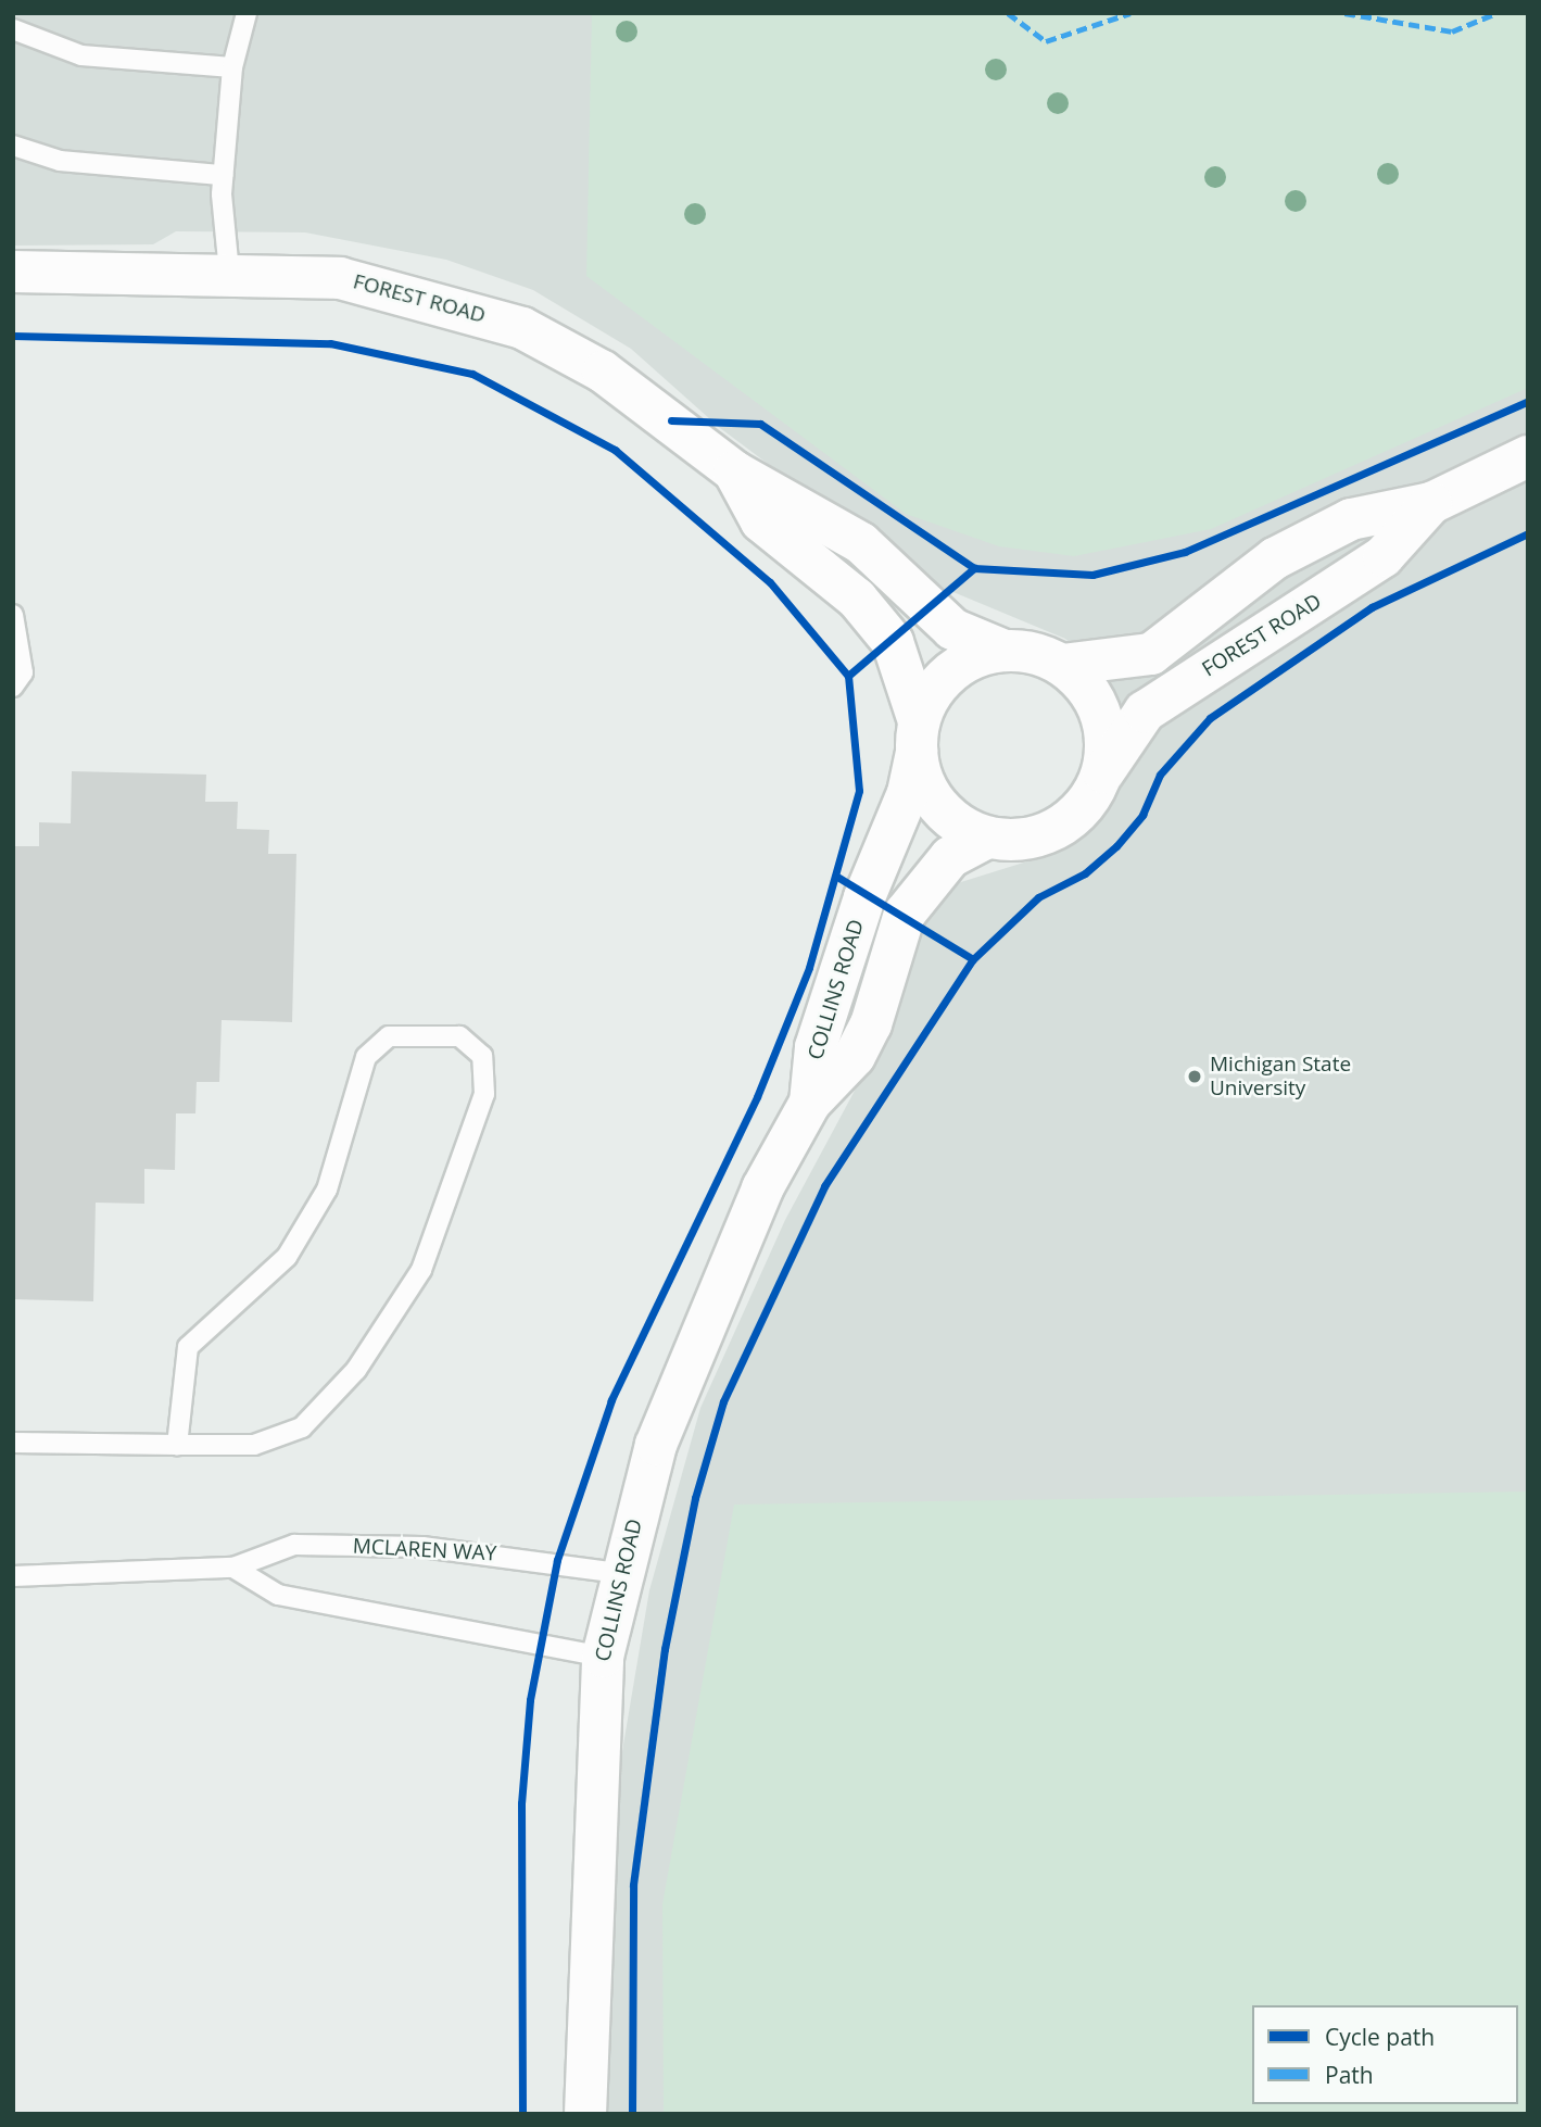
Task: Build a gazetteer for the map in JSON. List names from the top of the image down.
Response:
{
  "streets": {
    "street": ["FOREST ROAD", "COLLINS ROAD"],
    "lane": ["MCLAREN WAY"]
  },
  "crossings": [
    ["FOREST ROAD", "COLLINS ROAD"],
    ["COLLINS ROAD", "MCLAREN WAY"]
  ],
  "places": ["Michigan State University"],
  "legend": ["Cycle path", "Path"]
}
